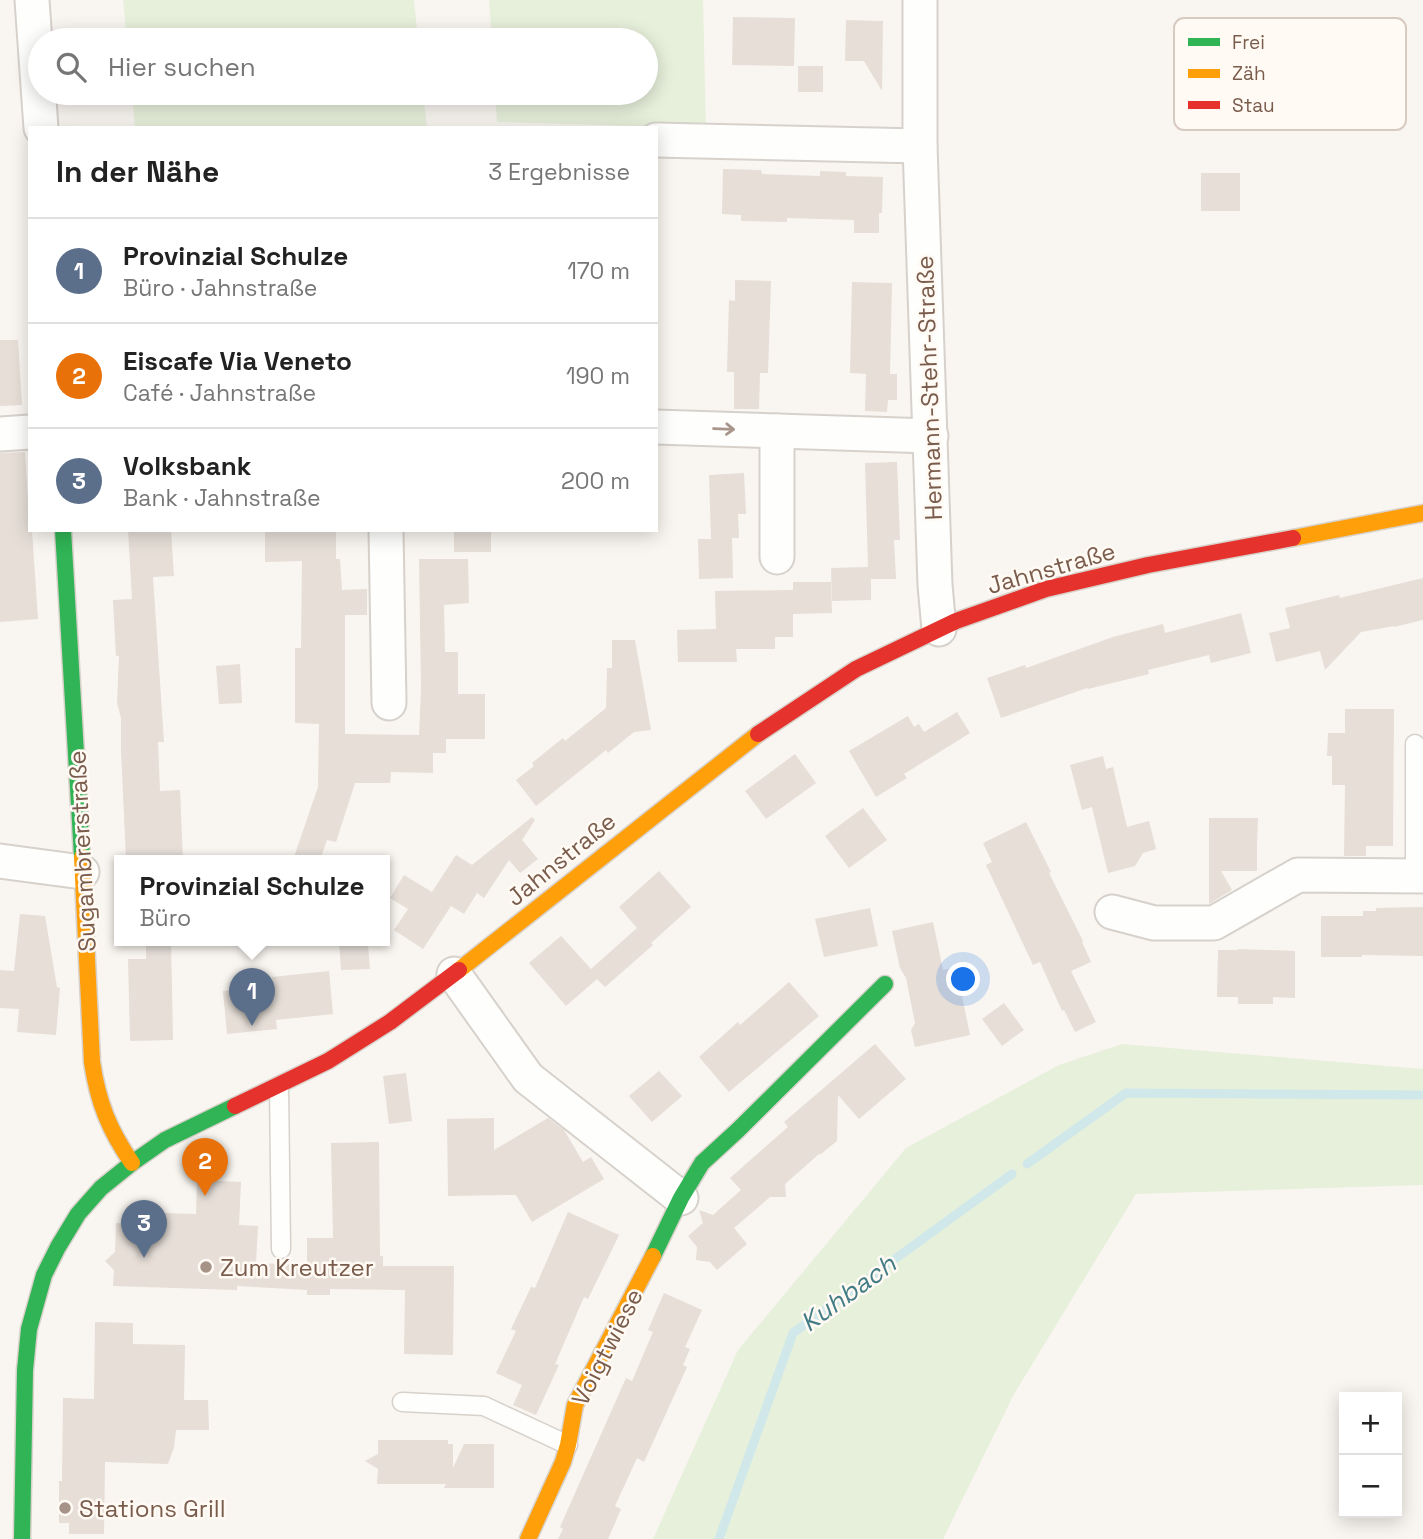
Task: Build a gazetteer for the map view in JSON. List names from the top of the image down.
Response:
{
  "streets": {
    "main road": ["Jahnstraße", "Sugambrerstraße", "Voigtwiese"],
    "street": ["Hermann-Stehr-Straße"]
  },
  "crossings": [
    ["Hermann-Stehr-Straße", "Jahnstraße"],
    ["Jahnstraße", "Sugambrerstraße"]
  ],
  "water": ["Kuhbach"],
  "places": ["Zum Kreutzer", "Stations Grill"],
  "legend": ["Frei", "Zäh", "Stau"],
  "page": {
    "search": "Hier suchen",
    "heading": ["In der Nähe", "3 Ergebnisse"],
    "list": [
      {
        "mark": "1",
        "name": "Provinzial Schulze",
        "note": "Büro · Jahnstraße",
        "value": "170 m"
      },
      {
        "mark": "2",
        "name": "Eiscafe Via Veneto",
        "note": "Café · Jahnstraße",
        "value": "190 m"
      },
      {
        "mark": "3",
        "name": "Volksbank",
        "note": "Bank · Jahnstraße",
        "value": "200 m"
      }
    ],
    "popup": ["Provinzial Schulze", "Büro"],
    "pins": ["1", "2", "3"],
    "map_buttons": ["+", "−"]
  }
}
